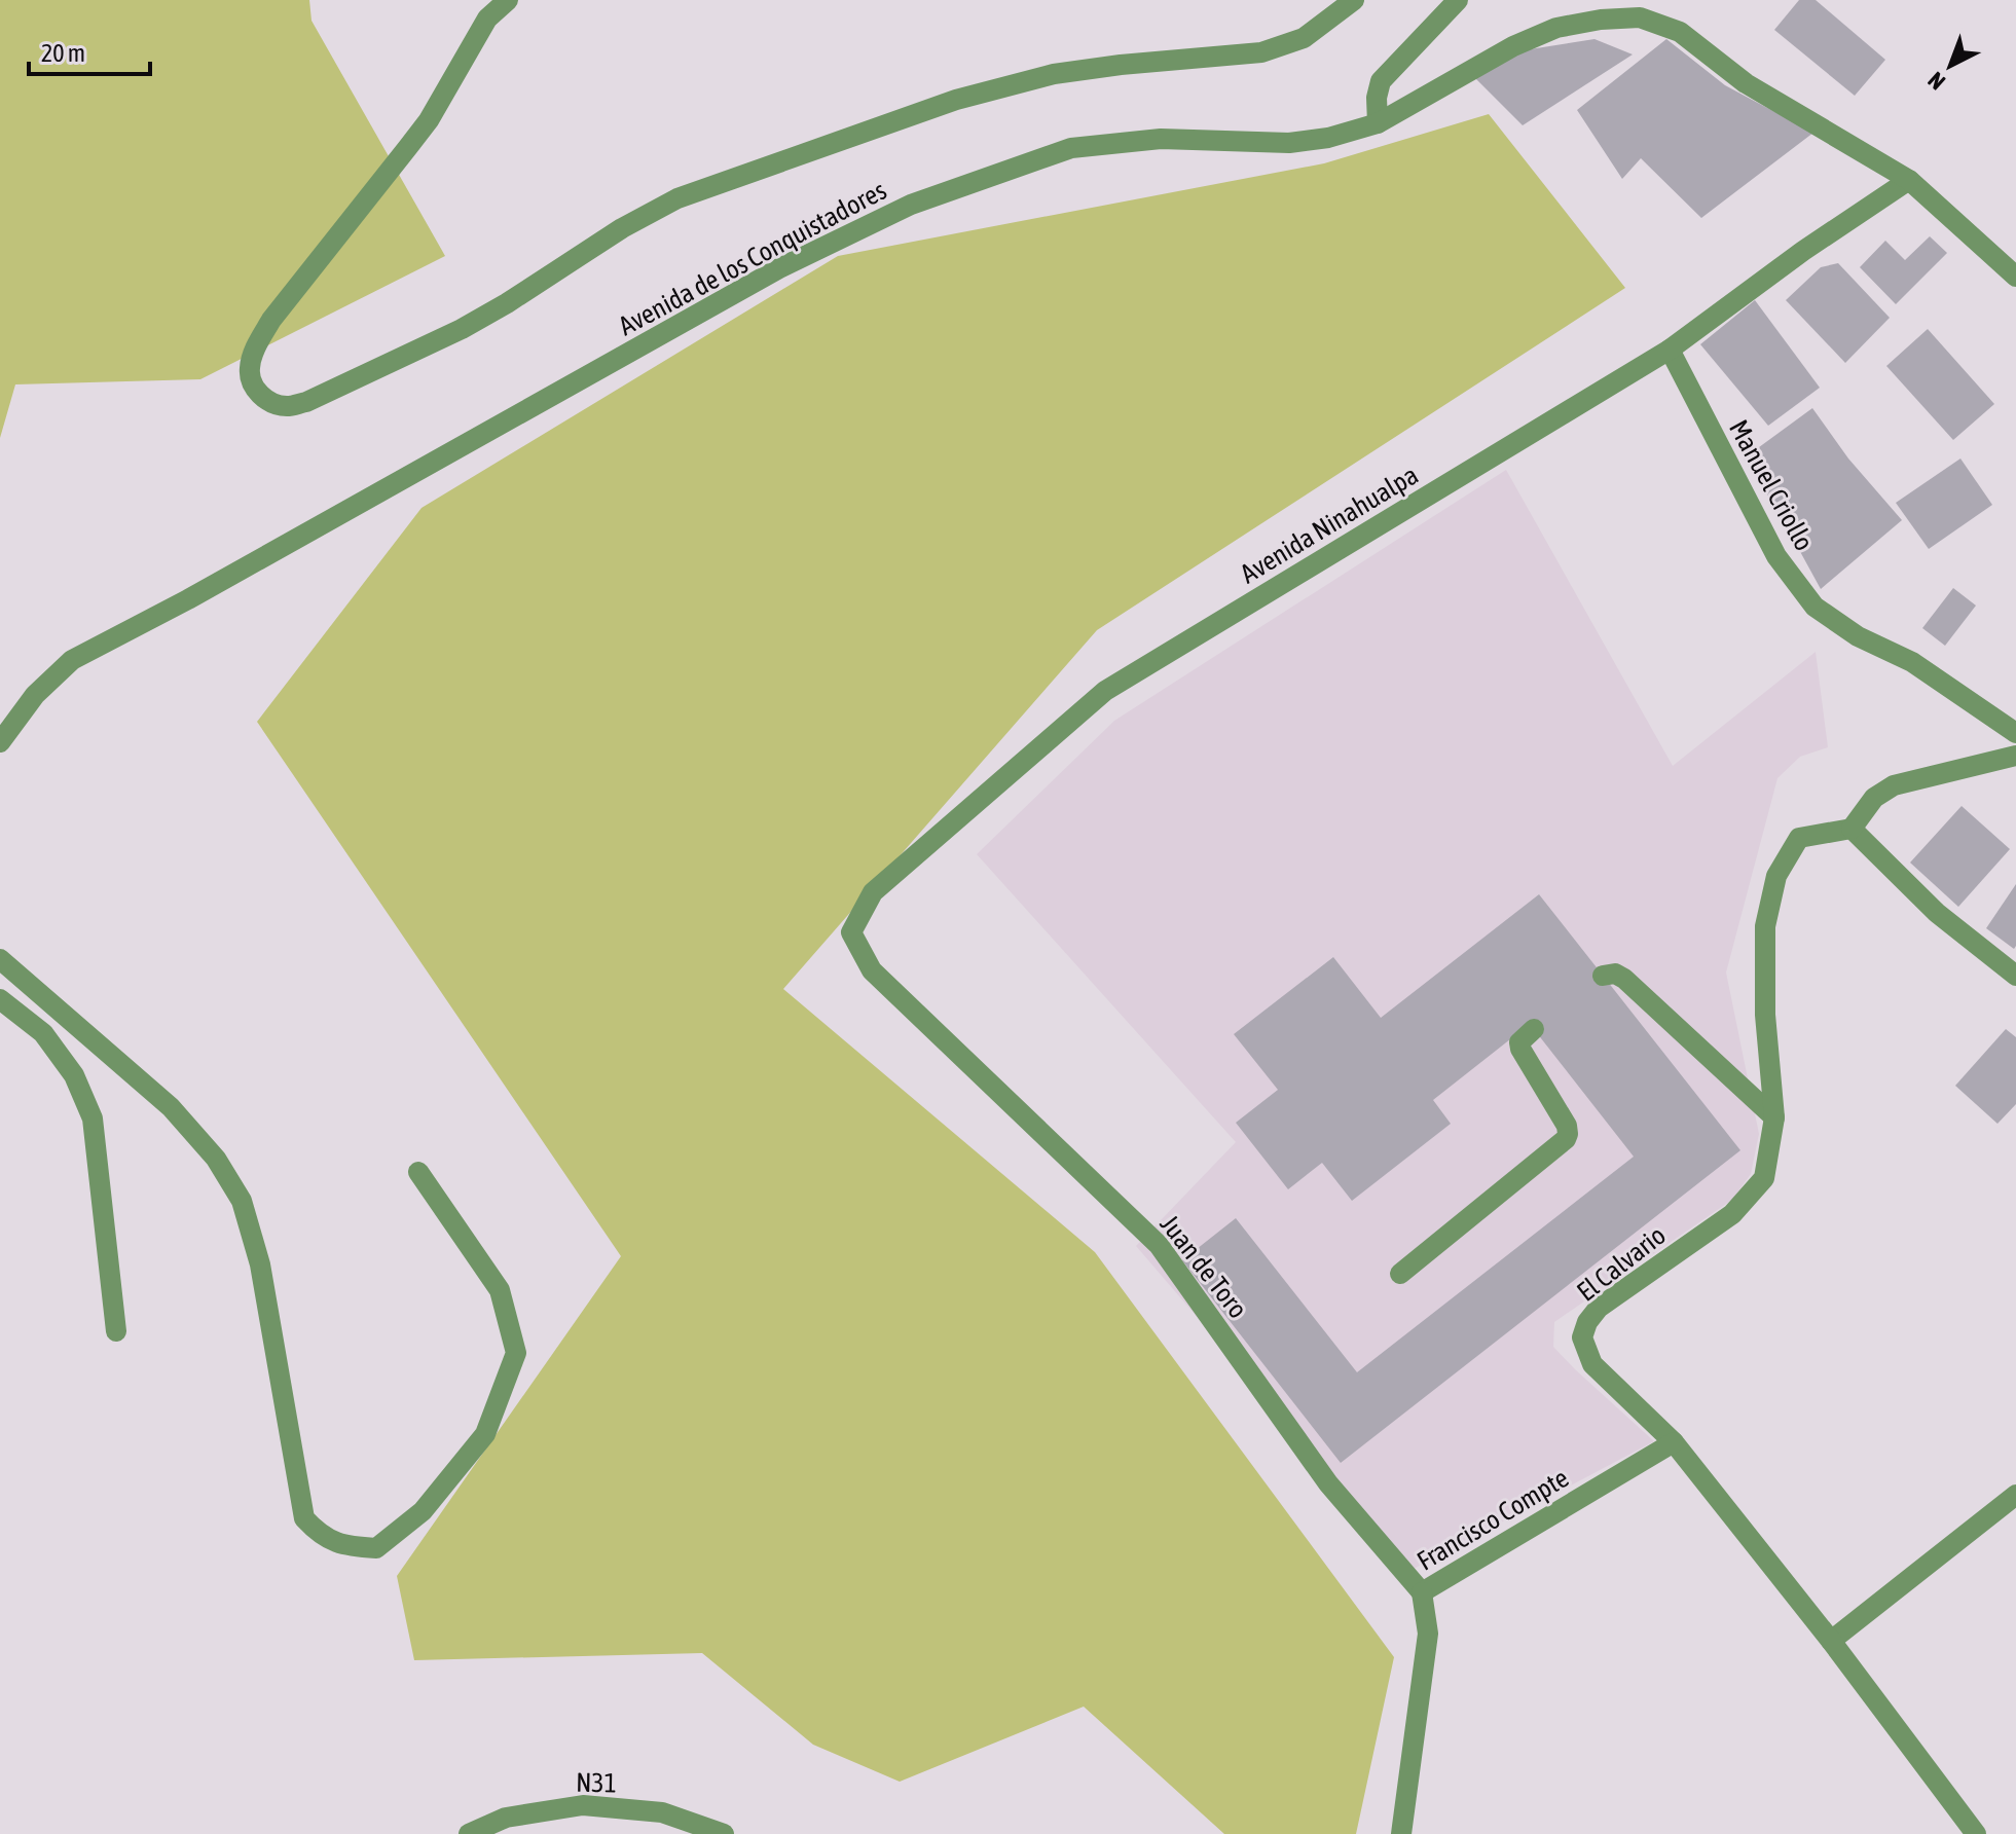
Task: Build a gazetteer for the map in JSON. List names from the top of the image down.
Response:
{
  "streets": {
    "street": [
      "Avenida de los Conquistadores",
      "Manuel Criollo",
      "Avenida Ninahualpa",
      "El Calvario",
      "Juan de Toro",
      "Francisco Compte",
      "N31"
    ]
  },
  "crossings": [
    ["Avenida de los Conquistadores", "Avenida Ninahualpa"],
    ["Manuel Criollo", "Avenida Ninahualpa"],
    ["Avenida Ninahualpa", "Juan de Toro"],
    ["El Calvario", "Francisco Compte"],
    ["Juan de Toro", "Francisco Compte"]
  ],
  "scale_bar": "20 m",
  "north": "bottom left"
}
